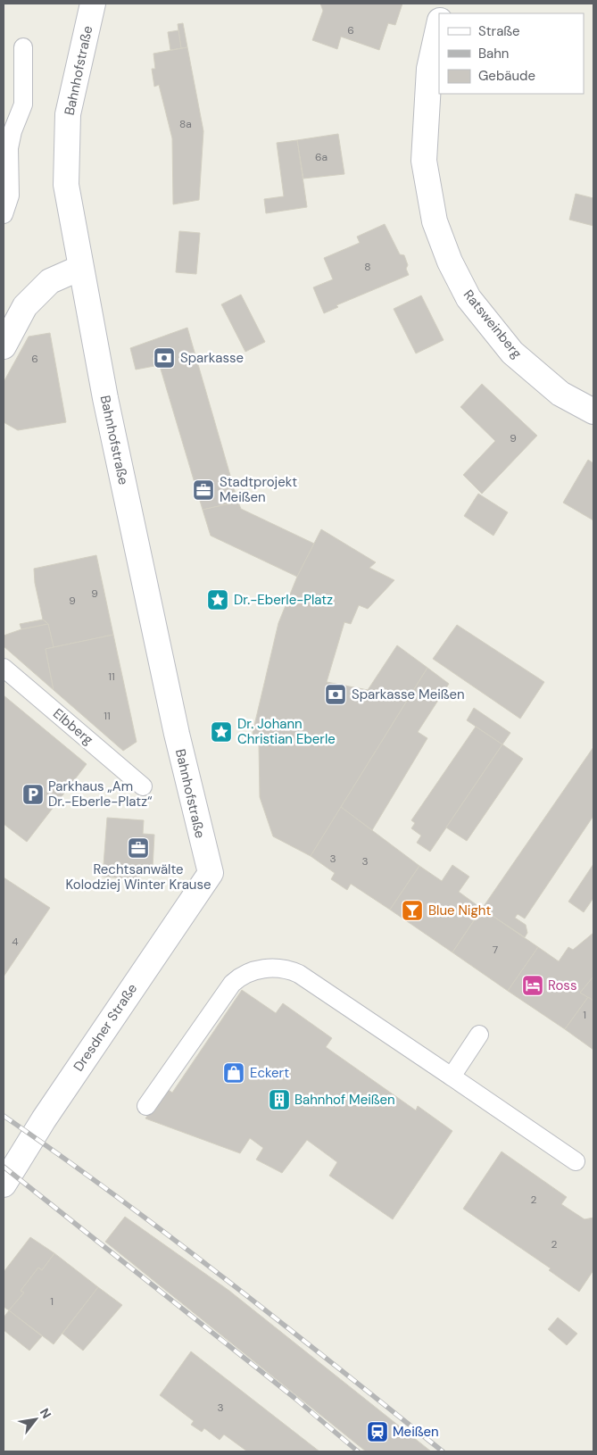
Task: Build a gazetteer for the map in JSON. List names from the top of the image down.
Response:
{
  "streets": {
    "main road": ["Bahnhofstraße", "Ratsweinberg", "Dresdner Straße"],
    "lane": ["Elbberg"]
  },
  "crossings": [
    ["Bahnhofstraße", "Dresdner Straße"]
  ],
  "places": {
    "bank": ["Sparkasse", "Sparkasse Meißen"],
    "office": ["Stadtprojekt Meißen", "Rechtsanwälte Kolodziej Winter Krause"],
    "place": ["Dr.-Eberle-Platz", "Dr. Johann Christian Eberle"],
    "parking": ["Parkhaus „Am Dr.-Eberle-Platz“"],
    "bar": ["Blue Night"],
    "hotel": ["Ross"],
    "shop": ["Eckert"],
    "building": ["Bahnhof Meißen"],
    "station": ["Meißen"]
  },
  "house_numbers": [
    "6",
    "8a",
    "6a",
    "8",
    "6",
    "9",
    "9",
    "9",
    "11",
    "11",
    "3",
    "3",
    "4",
    "7",
    "1",
    "2",
    "2",
    "1",
    "3"
  ],
  "legend": ["Straße", "Bahn", "Gebäude"],
  "north": "top right"
}
